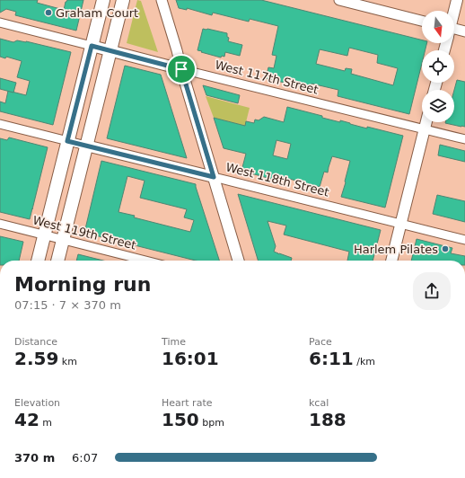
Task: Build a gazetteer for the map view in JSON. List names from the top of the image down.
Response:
{
  "streets": {
    "main road": ["West 117th Street", "West 118th Street"],
    "street": ["West 119th Street"]
  },
  "places": ["Graham Court", "Harlem Pilates"],
  "north": "bottom",
  "page": {
    "heading": ["Morning run", "07:15 · 7 × 370 m"],
    "stats": [
      ["Distance", "2.59 km"],
      ["Time", "16:01"],
      ["Pace", "6:11 /km"],
      ["Elevation", "42 m"],
      ["Heart rate", "150 bpm"],
      ["kcal", "188"]
    ],
    "list": [
      {
        "name": "370 m",
        "note": "6:07"
      }
    ]
  }
}
